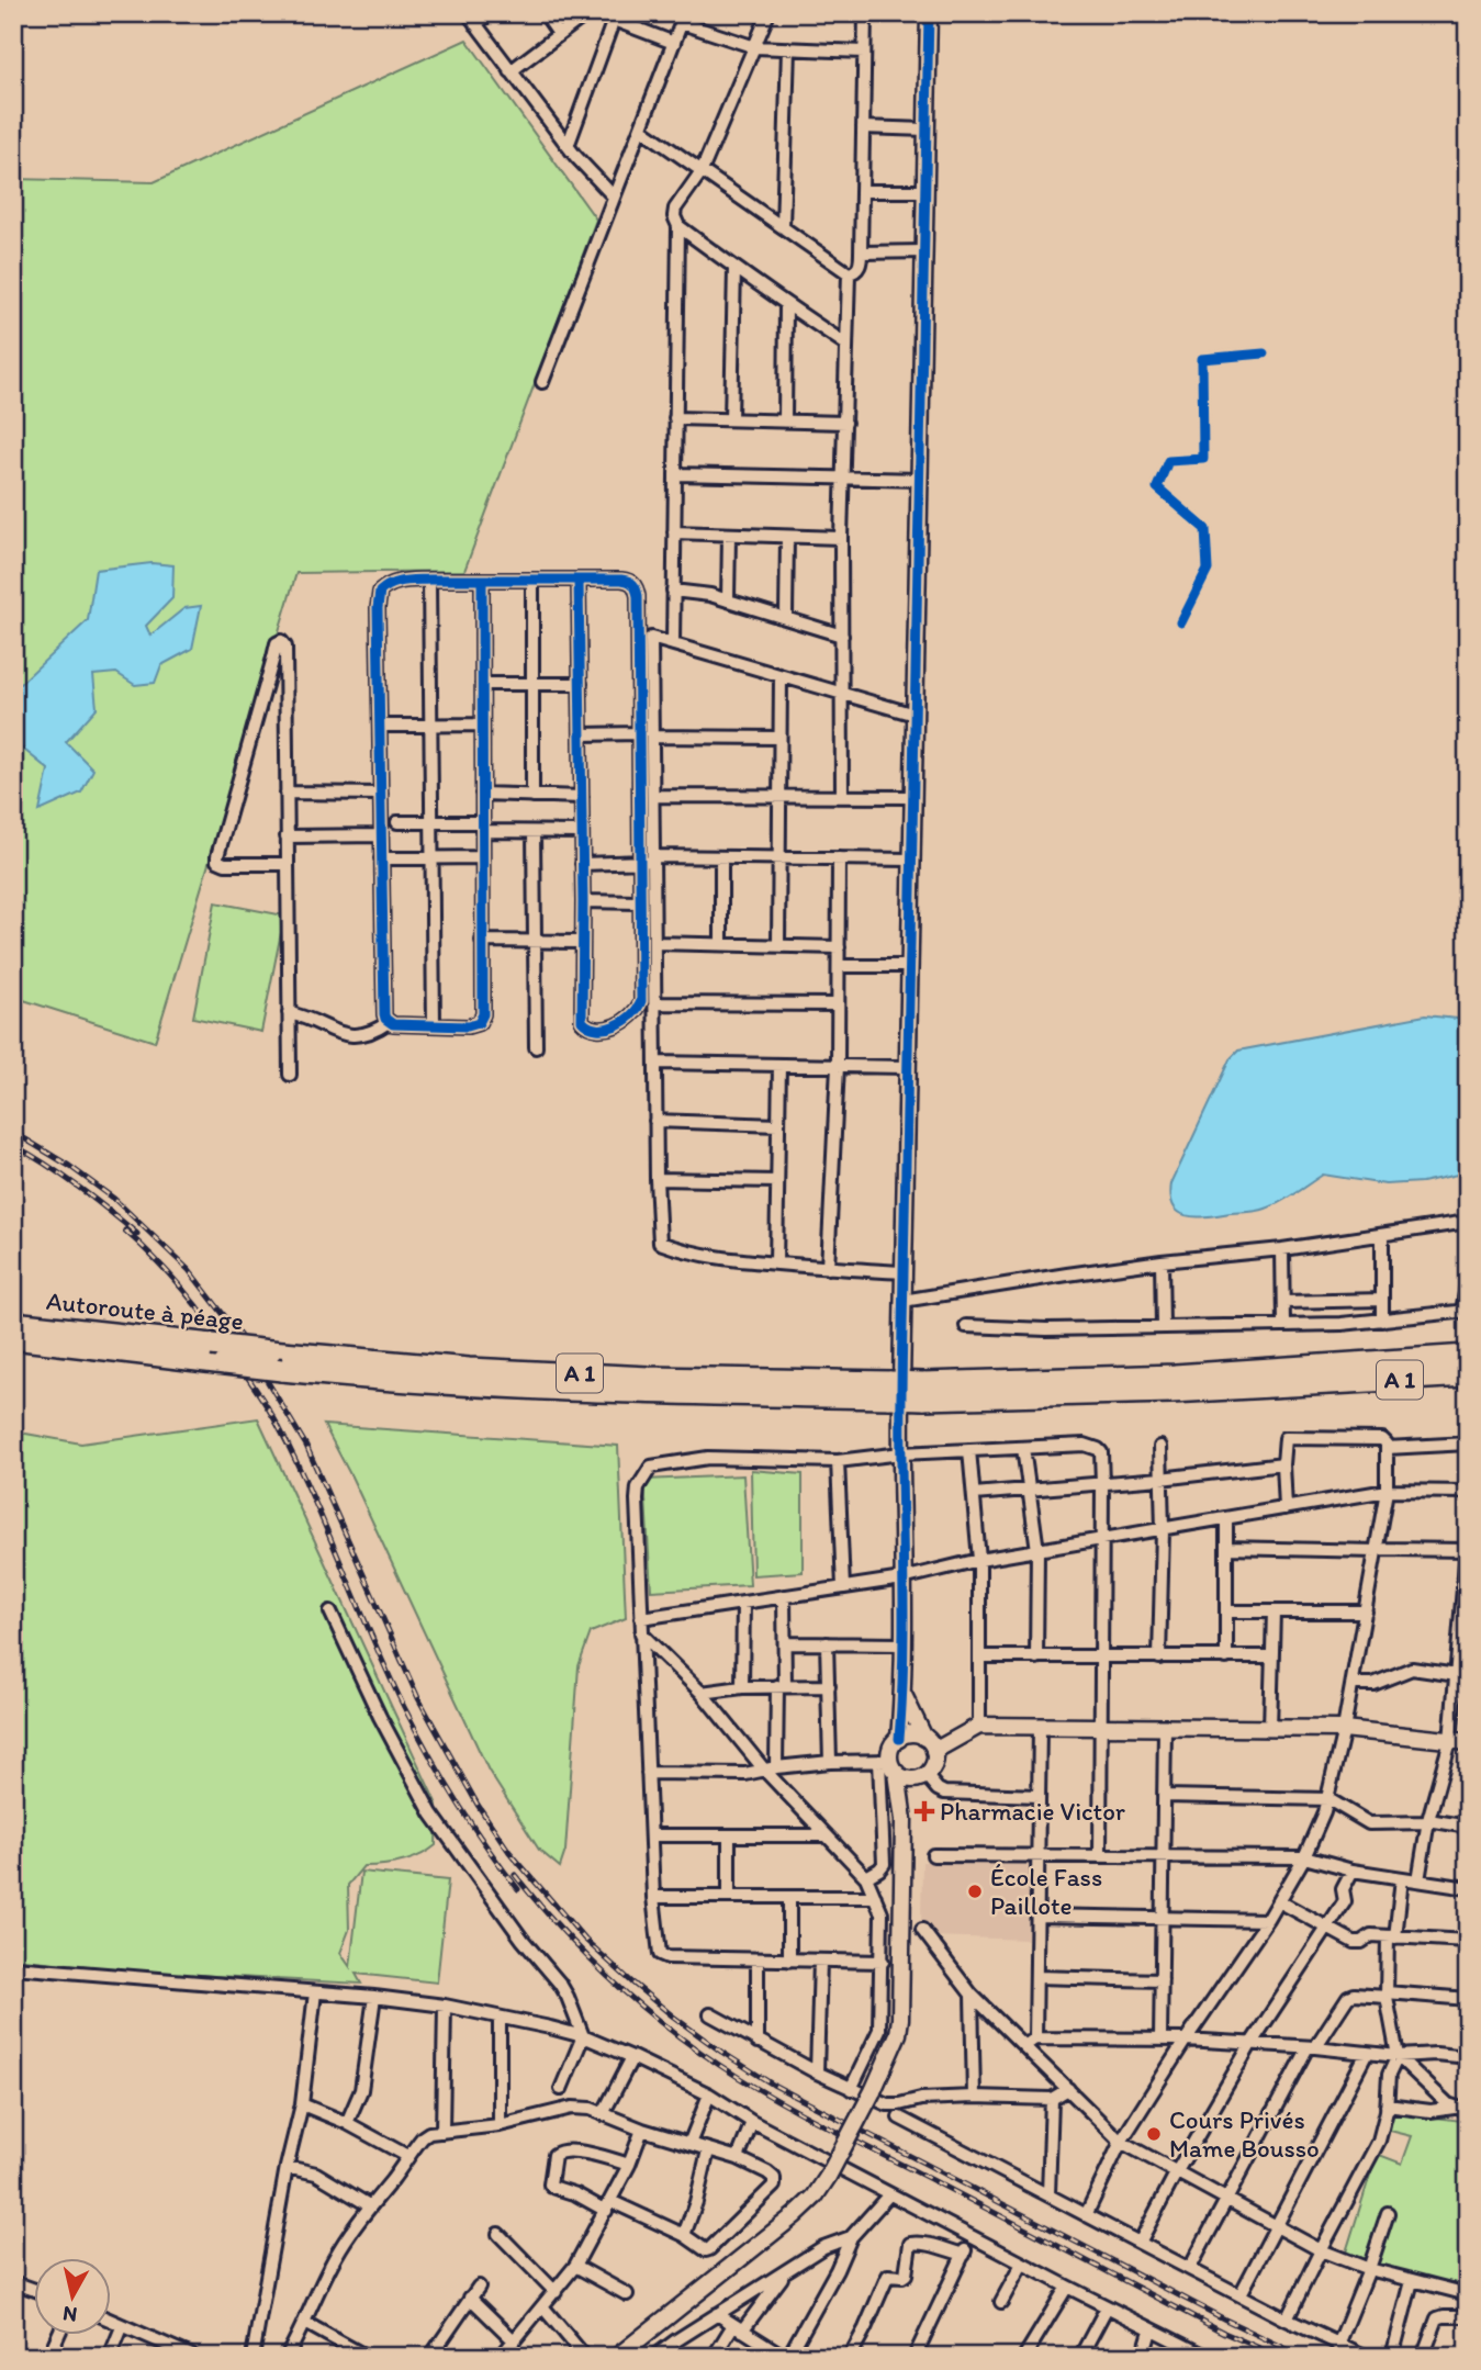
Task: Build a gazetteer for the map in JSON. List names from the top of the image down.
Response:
{
  "streets": {
    "highway": ["Autoroute à péage", "A 1"]
  },
  "crossings": [
    ["Autoroute à péage", "A 1"]
  ],
  "places": {
    "health": ["Pharmacie Victor"],
    "other": ["École Fass Paillote", "Cours Privés Mame Bousso"]
  },
  "north": "bottom"
}
